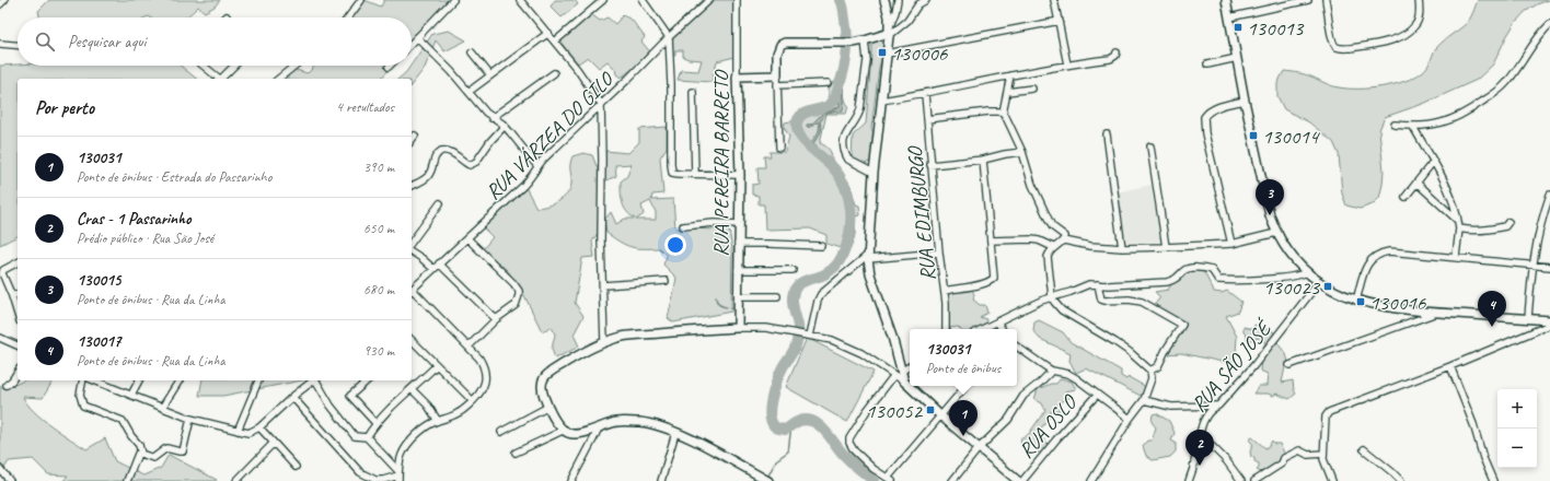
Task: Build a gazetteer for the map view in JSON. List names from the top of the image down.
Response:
{
  "streets": {
    "street": [
      "RUA VÁRZEA DO GILO",
      "RUA PEREIRA BARRETO",
      "RUA EDIMBURGO",
      "RUA SÃO JOSÉ",
      "RUA OSLO"
    ]
  },
  "places": {
    "transit": [
      "130013",
      "130006",
      "130014",
      "130023",
      "130016",
      "130052"
    ]
  },
  "page": {
    "search": "Pesquisar aqui",
    "heading": ["Por perto", "4 resultados"],
    "list": [
      {
        "mark": "1",
        "name": "130031",
        "note": "Ponto de ônibus · Estrada do Passarinho",
        "value": "390 m"
      },
      {
        "mark": "2",
        "name": "Cras - 1 Passarinho",
        "note": "Prédio público · Rua São José",
        "value": "650 m"
      },
      {
        "mark": "3",
        "name": "130015",
        "note": "Ponto de ônibus · Rua da Linha",
        "value": "680 m"
      },
      {
        "mark": "4",
        "name": "130017",
        "note": "Ponto de ônibus · Rua da Linha",
        "value": "930 m"
      }
    ],
    "pins": [
      "3",
      "4",
      "1",
      "2"
    ],
    "popup": ["130031", "Ponto de ônibus"],
    "map_buttons": ["+", "−"]
  }
}
